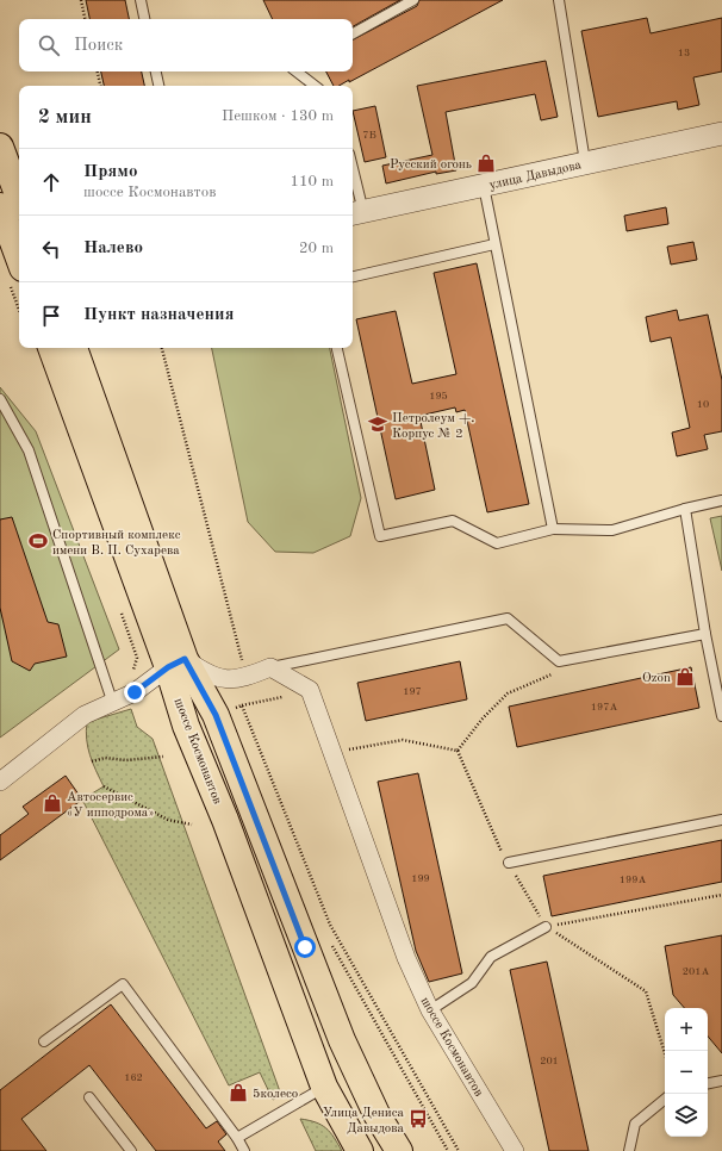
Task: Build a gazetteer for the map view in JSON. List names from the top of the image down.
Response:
{
  "streets": {
    "main road": ["шоссе Космонавтов"],
    "street": ["улица Давыдова"]
  },
  "places": {
    "shop": [
      "Русский огонь",
      "Ozon",
      "Автосервис «У ипподрома»",
      "5колесо"
    ],
    "school or university": ["Петролеум +. Корпус № 2"],
    "sports": ["Спортивный комплекс имени В. П. Сухарева"],
    "bus stop": ["Улица Дениса Давыдова"]
  },
  "house_numbers": [
    "13",
    "7Б",
    "195",
    "10",
    "197",
    "197А",
    "199",
    "199А",
    "201А",
    "201",
    "162"
  ],
  "page": {
    "search": "Поиск",
    "heading": ["2 мин", "Пешком · 130 m"],
    "list": [
      ["Прямо", "шоссе Космонавтов", "110 m"],
      ["Налево", "20 m"],
      "Пункт назначения"
    ],
    "map_buttons": ["+", "−"]
  }
}
